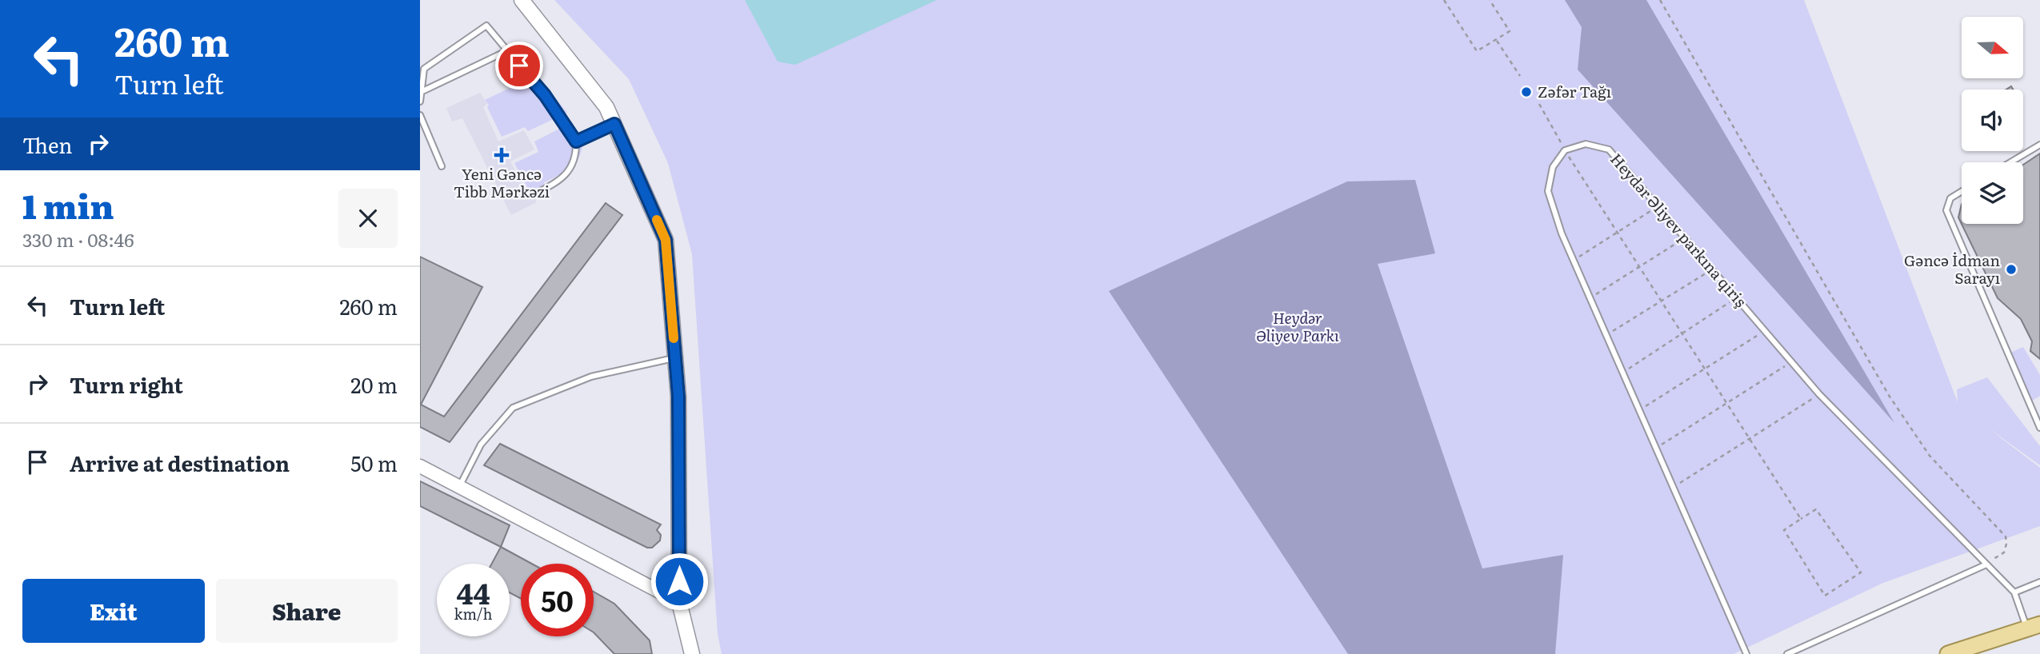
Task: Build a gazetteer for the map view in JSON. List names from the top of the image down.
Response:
{
  "streets": {
    "lane": ["Heydər Əliyev parkına qiriş"]
  },
  "parks": ["Heydər Əliyev Parkı"],
  "places": {
    "other": ["Zəfər Tağı", "Gəncə İdman Sarayı"],
    "health": ["Yeni Gəncə Tibb Mərkəzi"]
  },
  "north": "right",
  "page": {
    "turn": ["260 m", "Turn left"],
    "then": "Then",
    "heading": ["1 min", "330 m · 08:46"],
    "list": [
      {
        "name": "Turn left",
        "value": "260 m"
      },
      {
        "name": "Turn right",
        "value": "20 m"
      },
      {
        "name": "Arrive at destination",
        "value": "50 m"
      }
    ],
    "speed": "44 km/h",
    "limit": "50",
    "buttons": ["Exit", "Share"]
  }
}
